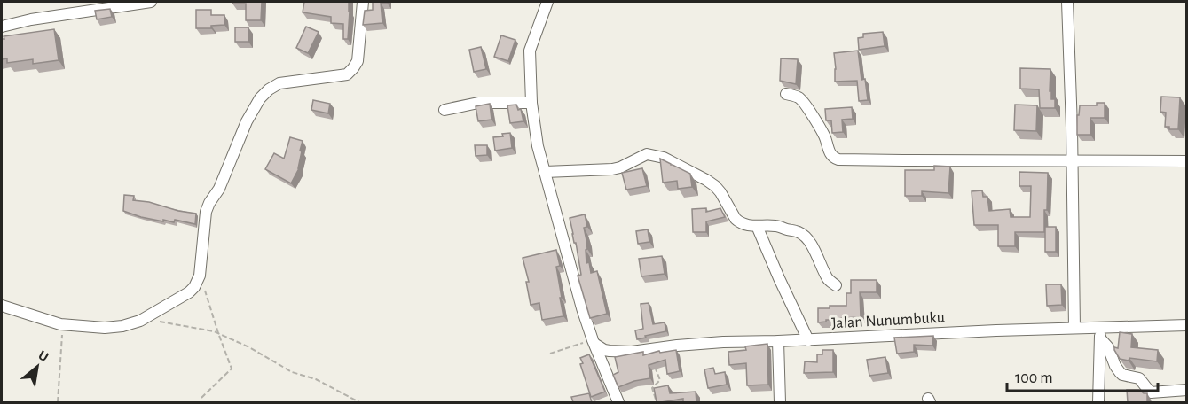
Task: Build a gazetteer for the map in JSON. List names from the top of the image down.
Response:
{
  "streets": {
    "street": ["Jalan Nunumbuku"]
  },
  "scale_bar": "100 m",
  "north": "top right"
}
